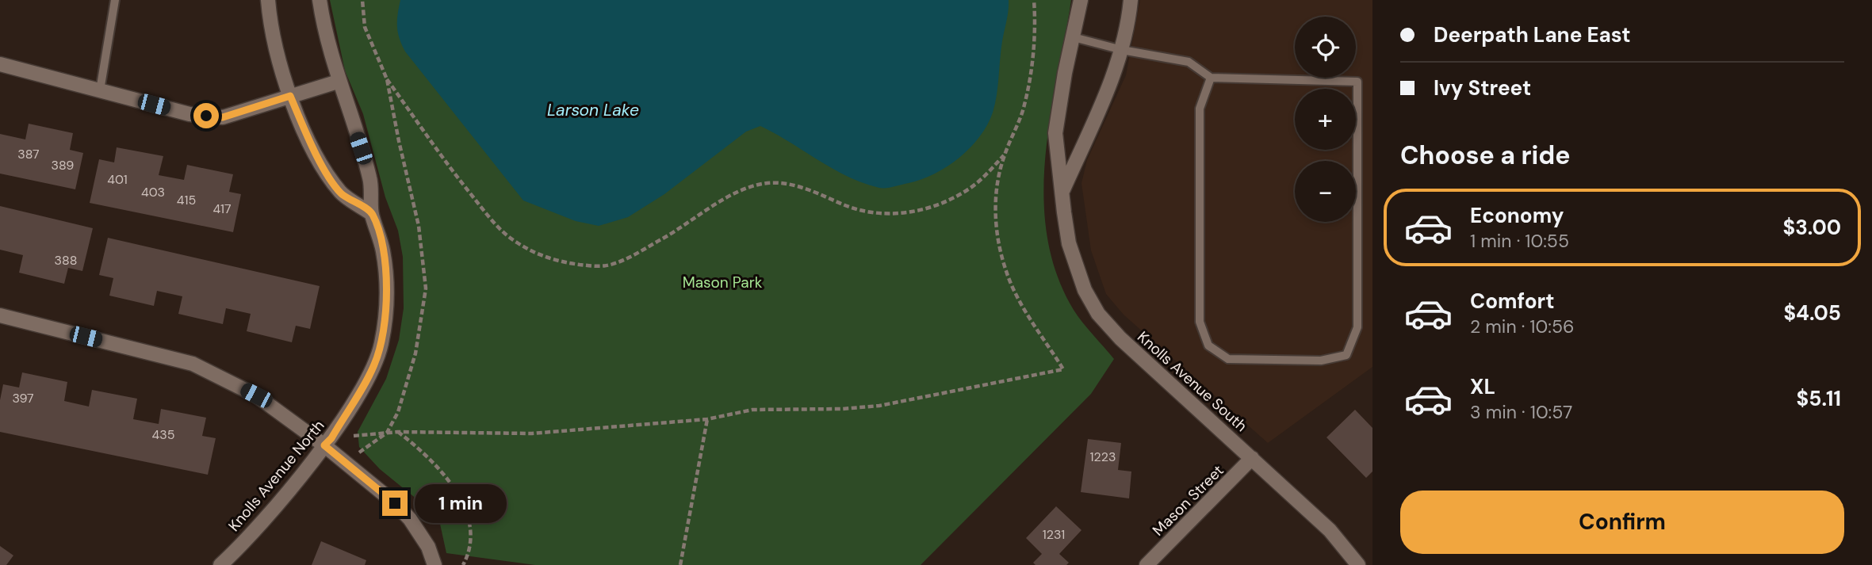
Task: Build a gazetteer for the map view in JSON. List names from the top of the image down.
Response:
{
  "streets": {
    "street": ["Knolls Avenue South", "Knolls Avenue North", "Mason Street"]
  },
  "crossings": [
    ["Knolls Avenue South", "Mason Street"]
  ],
  "water": ["Larson Lake"],
  "parks": ["Mason Park"],
  "house_numbers": [
    "387",
    "389",
    "401",
    "403",
    "415",
    "417",
    "388",
    "397",
    "435",
    "1223",
    "1231"
  ],
  "page": {
    "banner": ["Deerpath Lane East", "Ivy Street"],
    "map_buttons": ["+", "−"],
    "heading": "Choose a ride",
    "list": [
      {
        "name": "Economy",
        "note": "1 min · 10:55",
        "value": "$3.00"
      },
      {
        "name": "Comfort",
        "note": "2 min · 10:56",
        "value": "$4.05"
      },
      {
        "name": "XL",
        "note": "3 min · 10:57",
        "value": "$5.11"
      }
    ],
    "buttons": "Confirm",
    "bubble": "1 min"
  }
}
